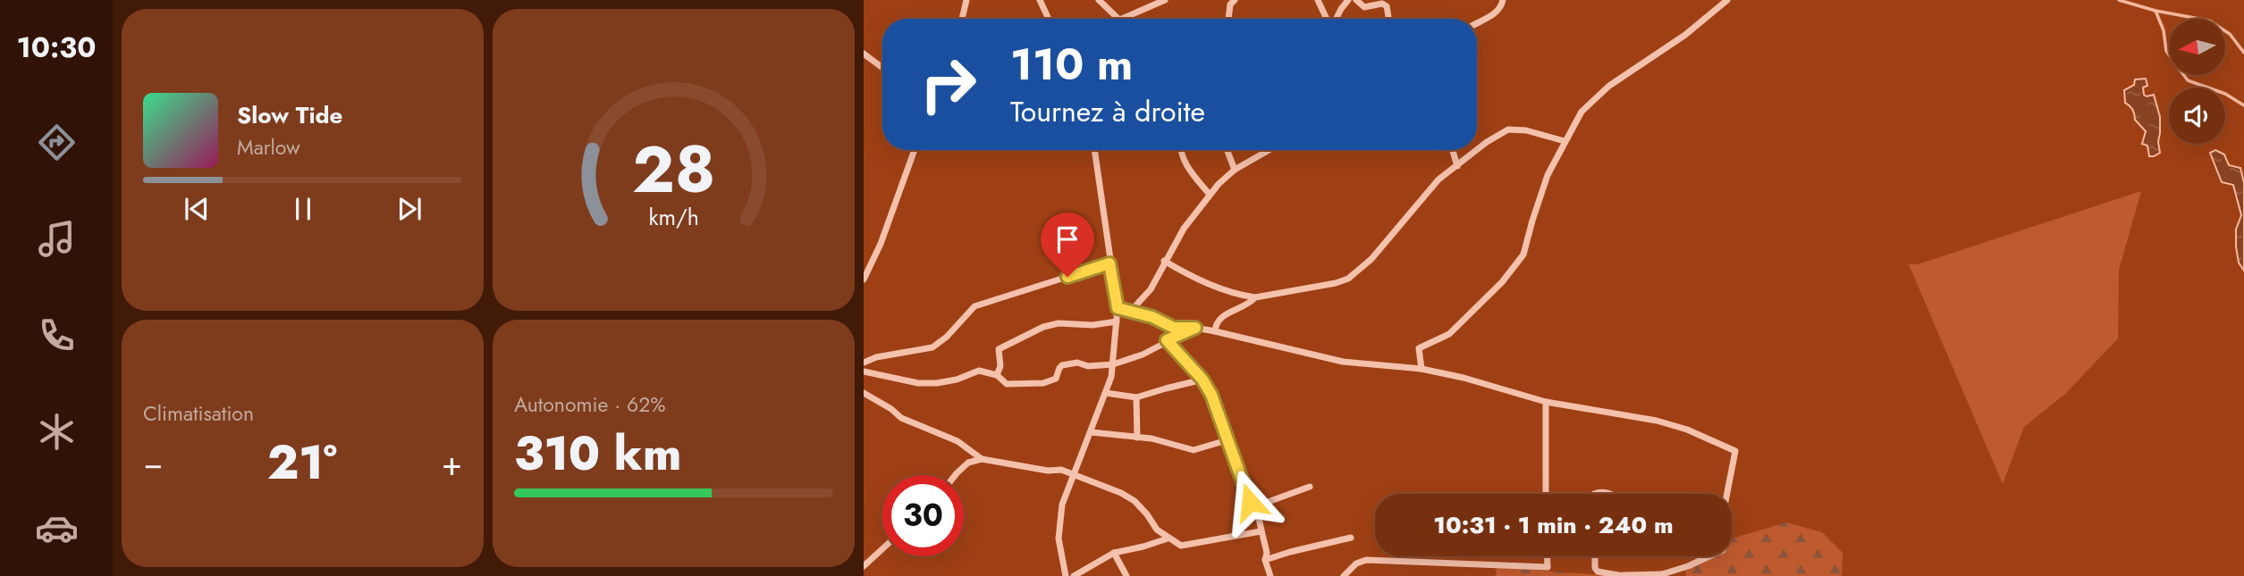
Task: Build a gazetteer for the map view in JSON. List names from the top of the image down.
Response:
{
  "north": "left",
  "page": {
    "tabs": "10:30",
    "turn": ["110 m", "Tournez à droite"],
    "song": ["Slow Tide", "Marlow"],
    "tile": [
      "Climatisation",
      ["Autonomie · 62%", "310 km"]
    ],
    "heat": ["−", "21°", "+"],
    "limit": "30",
    "trip": "10:31 · 1 min · 240 m",
    "gauge": ["28", "km/h"]
  }
}
